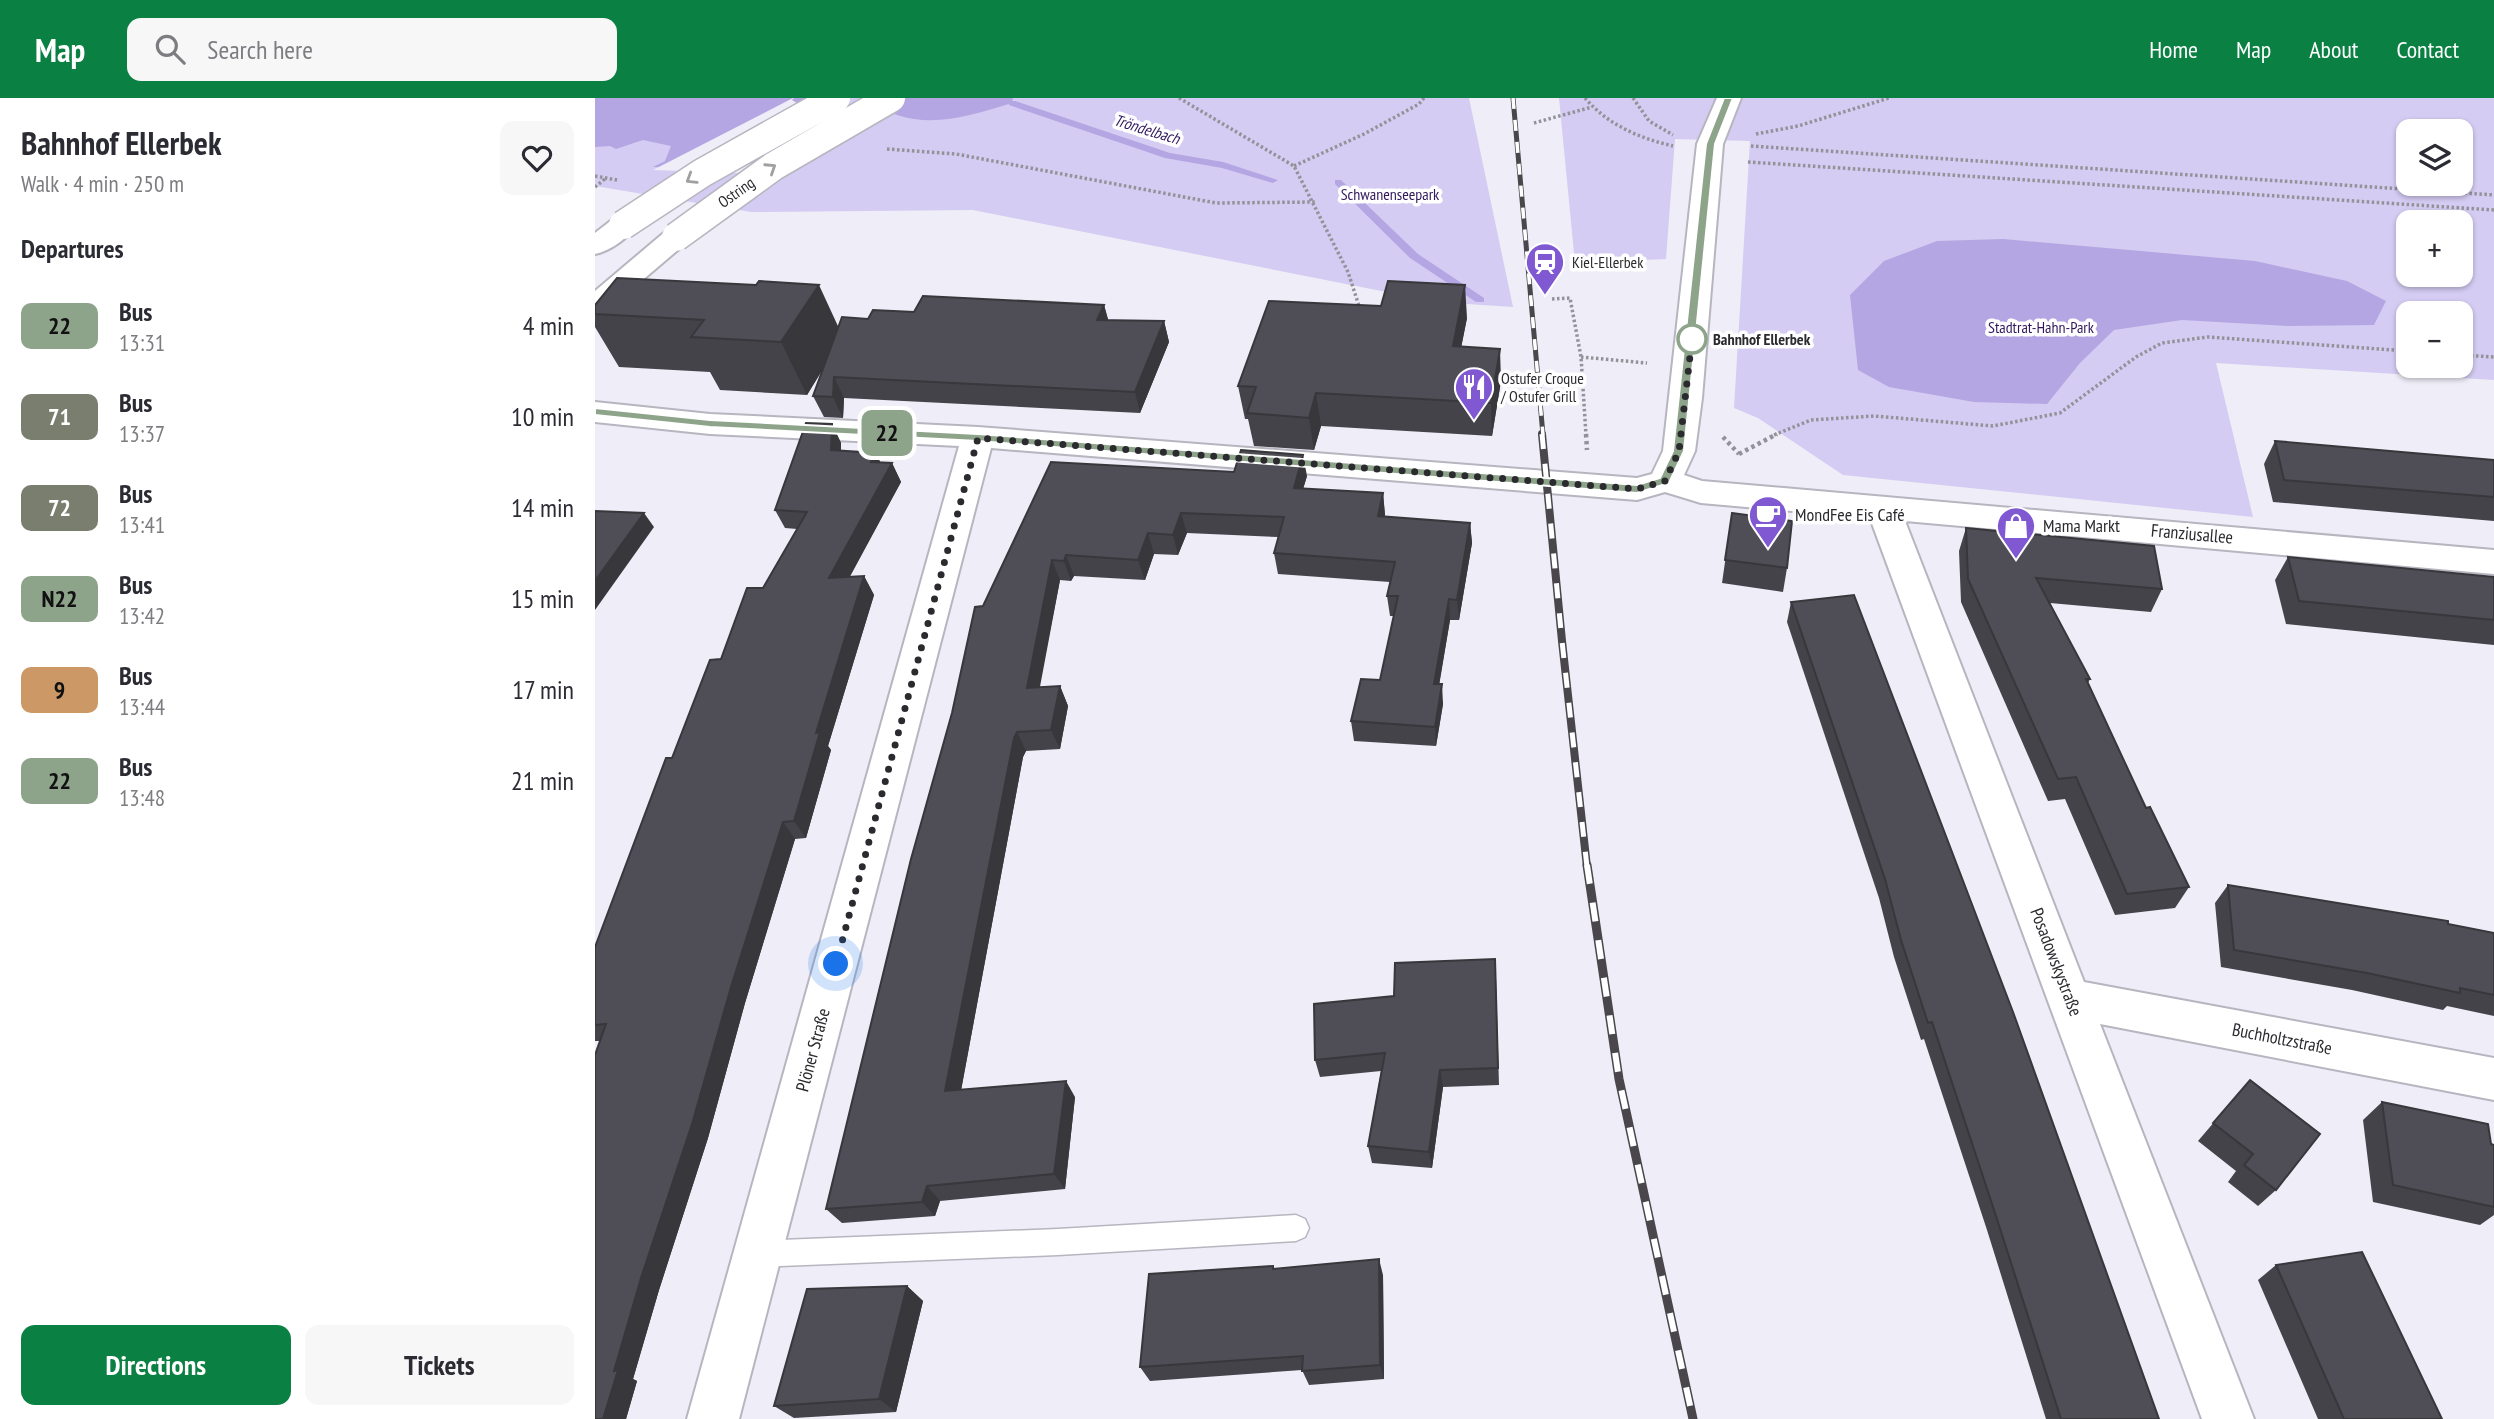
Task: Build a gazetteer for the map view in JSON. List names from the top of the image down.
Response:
{
  "streets": {
    "main road": [
      "Ostring",
      "Franziusallee",
      "Posadowskystraße",
      "Buchholtzstraße",
      "Plöner Straße"
    ]
  },
  "crossings": [
    ["Franziusallee", "Posadowskystraße"],
    ["Franziusallee", "Plöner Straße"],
    ["Posadowskystraße", "Buchholtzstraße"]
  ],
  "water": ["Tröndelbach"],
  "parks": ["Schwanenseepark", "Stadtrat-Hahn-Park"],
  "places": {
    "station": ["Kiel-Ellerbek"],
    "other": ["Bahnhof Ellerbek"],
    "restaurant": ["Ostufer Croque / Ostufer Grill"],
    "cafe": ["MondFee Eis Café"],
    "shop": ["Mama Markt"]
  },
  "lines": ["bus line 22"],
  "page": {
    "header": "Map",
    "search": "Search here",
    "nav": [
      "Home",
      "Map",
      "About",
      "Contact"
    ],
    "heading": [
      ["Bahnhof Ellerbek", "Walk · 4 min · 250 m"],
      "Departures"
    ],
    "on_map": "22",
    "map_buttons": ["+", "−"],
    "list": [
      {
        "mark": "22",
        "name": "Bus",
        "note": "13:31",
        "value": "4 min"
      },
      {
        "mark": "71",
        "name": "Bus",
        "note": "13:37",
        "value": "10 min"
      },
      {
        "mark": "72",
        "name": "Bus",
        "note": "13:41",
        "value": "14 min"
      },
      {
        "mark": "N22",
        "name": "Bus",
        "note": "13:42",
        "value": "15 min"
      },
      {
        "mark": "9",
        "name": "Bus",
        "note": "13:44",
        "value": "17 min"
      },
      {
        "mark": "22",
        "name": "Bus",
        "note": "13:48",
        "value": "21 min"
      }
    ],
    "buttons": ["Directions", "Tickets"]
  }
}
